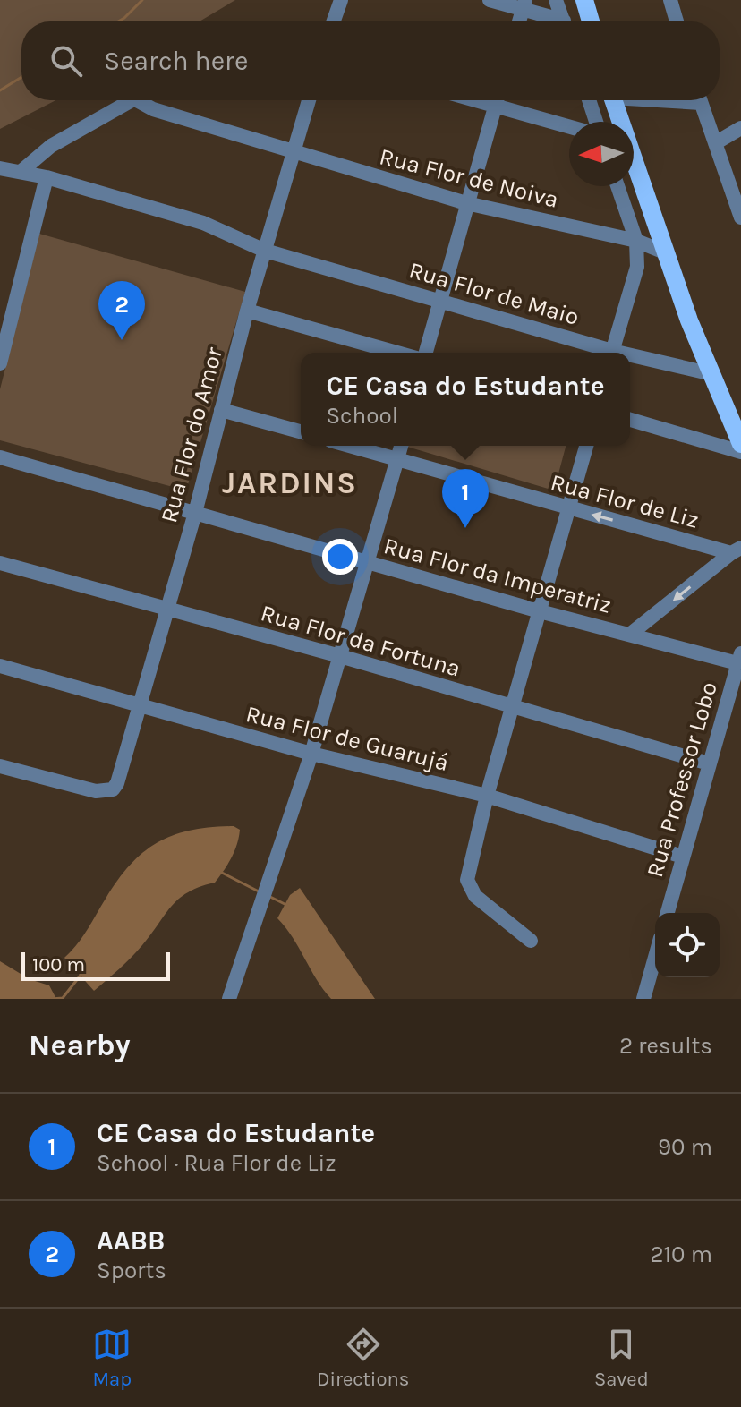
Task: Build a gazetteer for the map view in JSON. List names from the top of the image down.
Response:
{
  "streets": {
    "street": [
      "Rua Flor de Noiva",
      "Rua Flor de Maio",
      "Rua Flor do Amor",
      "Rua Flor de Liz",
      "Rua Flor da Imperatriz",
      "Rua Flor da Fortuna",
      "Rua Flor de Guarujá",
      "Rua Professor Lobo"
    ]
  },
  "crossings": [
    ["Rua Flor de Noiva", "Rua Flor do Amor"],
    ["Rua Flor de Maio", "Rua Flor do Amor"],
    ["Rua Flor do Amor", "Rua Flor da Imperatriz"],
    ["Rua Flor do Amor", "Rua Flor da Fortuna"],
    ["Rua Flor do Amor", "Rua Flor de Guarujá"],
    ["Rua Flor da Imperatriz", "Rua Professor Lobo"],
    ["Rua Flor da Fortuna", "Rua Professor Lobo"],
    ["Rua Flor de Guarujá", "Rua Professor Lobo"]
  ],
  "districts": ["JARDINS"],
  "scale_bar": "100 m",
  "north": "left",
  "page": {
    "search": "Search here",
    "pins": ["2", "1"],
    "popup": ["CE Casa do Estudante", "School"],
    "scale": "100 m",
    "heading": ["Nearby", "2 results"],
    "list": [
      {
        "mark": "1",
        "name": "CE Casa do Estudante",
        "note": "School · Rua Flor de Liz",
        "value": "90 m"
      },
      {
        "mark": "2",
        "name": "AABB",
        "note": "Sports",
        "value": "210 m"
      }
    ],
    "nav": ["Map", "Directions", "Saved"]
  }
}
